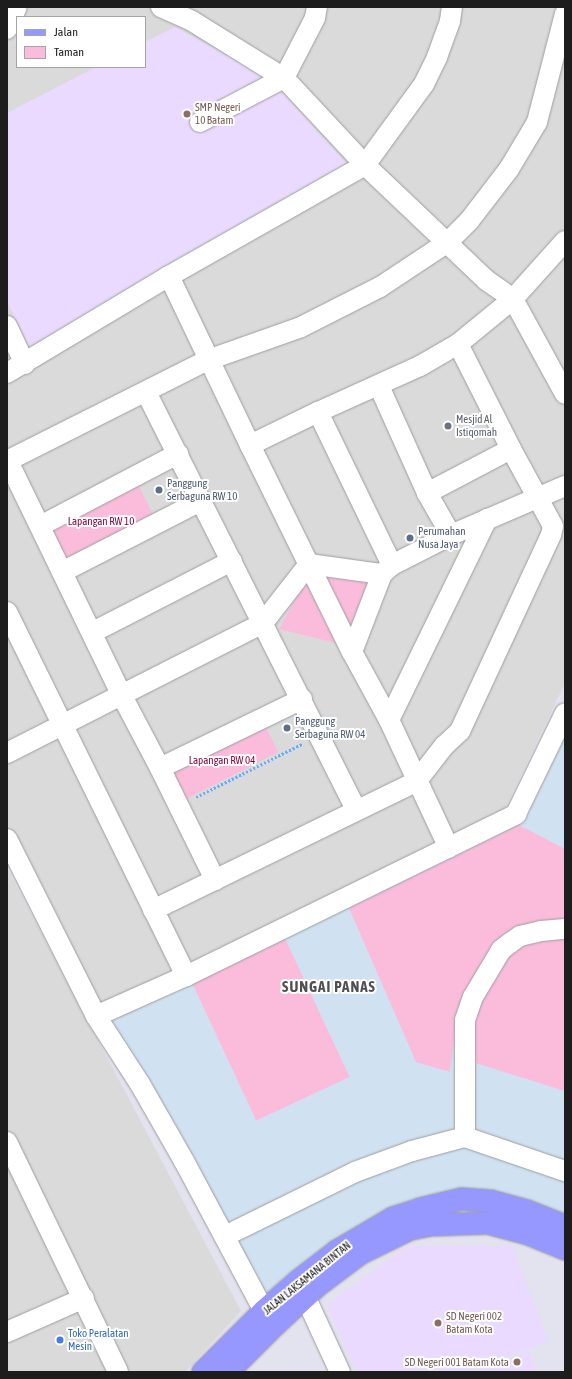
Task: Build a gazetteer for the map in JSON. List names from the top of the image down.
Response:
{
  "streets": {
    "main road": ["JALAN LAKSAMANA BINTAN"]
  },
  "districts": ["SUNGAI PANAS"],
  "parks": ["Lapangan RW 10", "Lapangan RW 04"],
  "places": [
    "SMP Negeri 10 Batam",
    "Mesjid Al Istiqomah",
    "Panggung Serbaguna RW 10",
    "Perumahan Nusa Jaya",
    "Panggung Serbaguna RW 04",
    "SD Negeri 002 Batam Kota",
    "Toko Peralatan Mesin",
    "SD Negeri 001 Batam Kota"
  ],
  "legend": ["Jalan", "Taman"]
}
